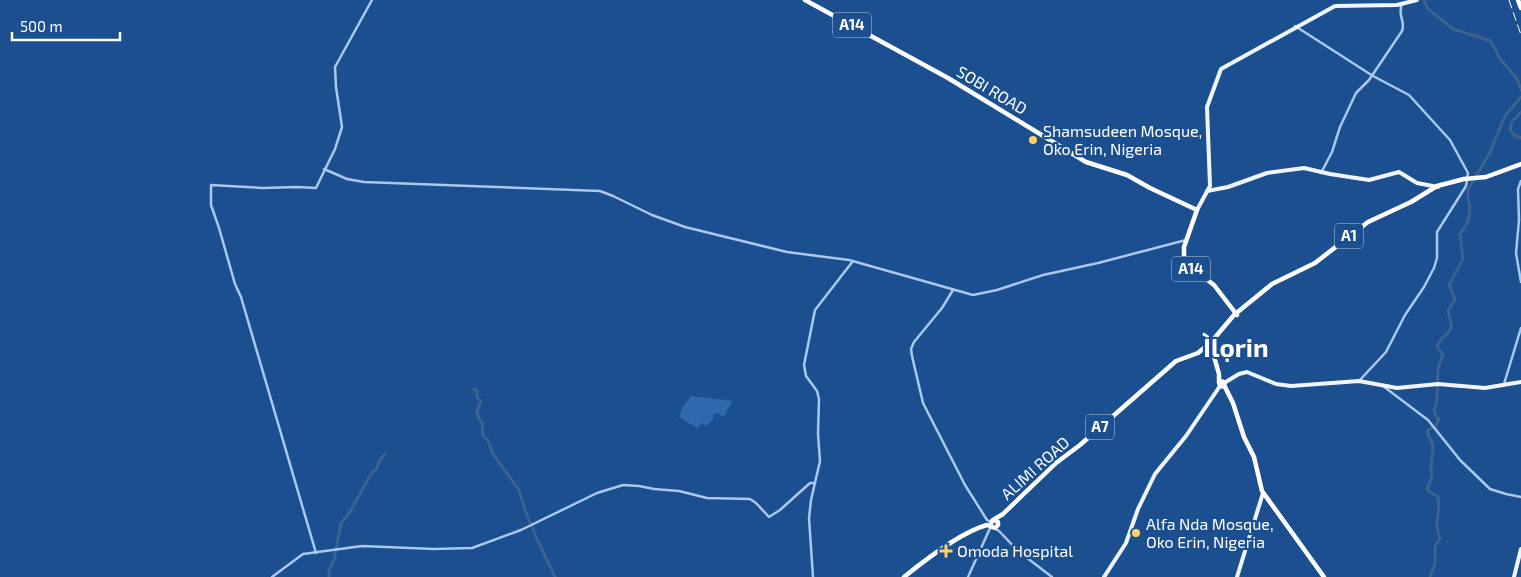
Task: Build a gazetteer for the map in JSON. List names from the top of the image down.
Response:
{
  "streets": {
    "highway": [
      "A14",
      "SOBI ROAD",
      "A1",
      "A7"
    ]
  },
  "crossings": [
    ["A14", "SOBI ROAD"],
    ["A14", "A1"],
    ["A1", "A7"]
  ],
  "districts": ["Ìlọrin"],
  "places": {
    "other": ["Shamsudeen Mosque, Oko Erin, Nigeria", "Alfa Nda Mosque, Oko Erin, Nigeria"],
    "health": ["Omoda Hospital"]
  },
  "scale_bar": "500 m"
}
